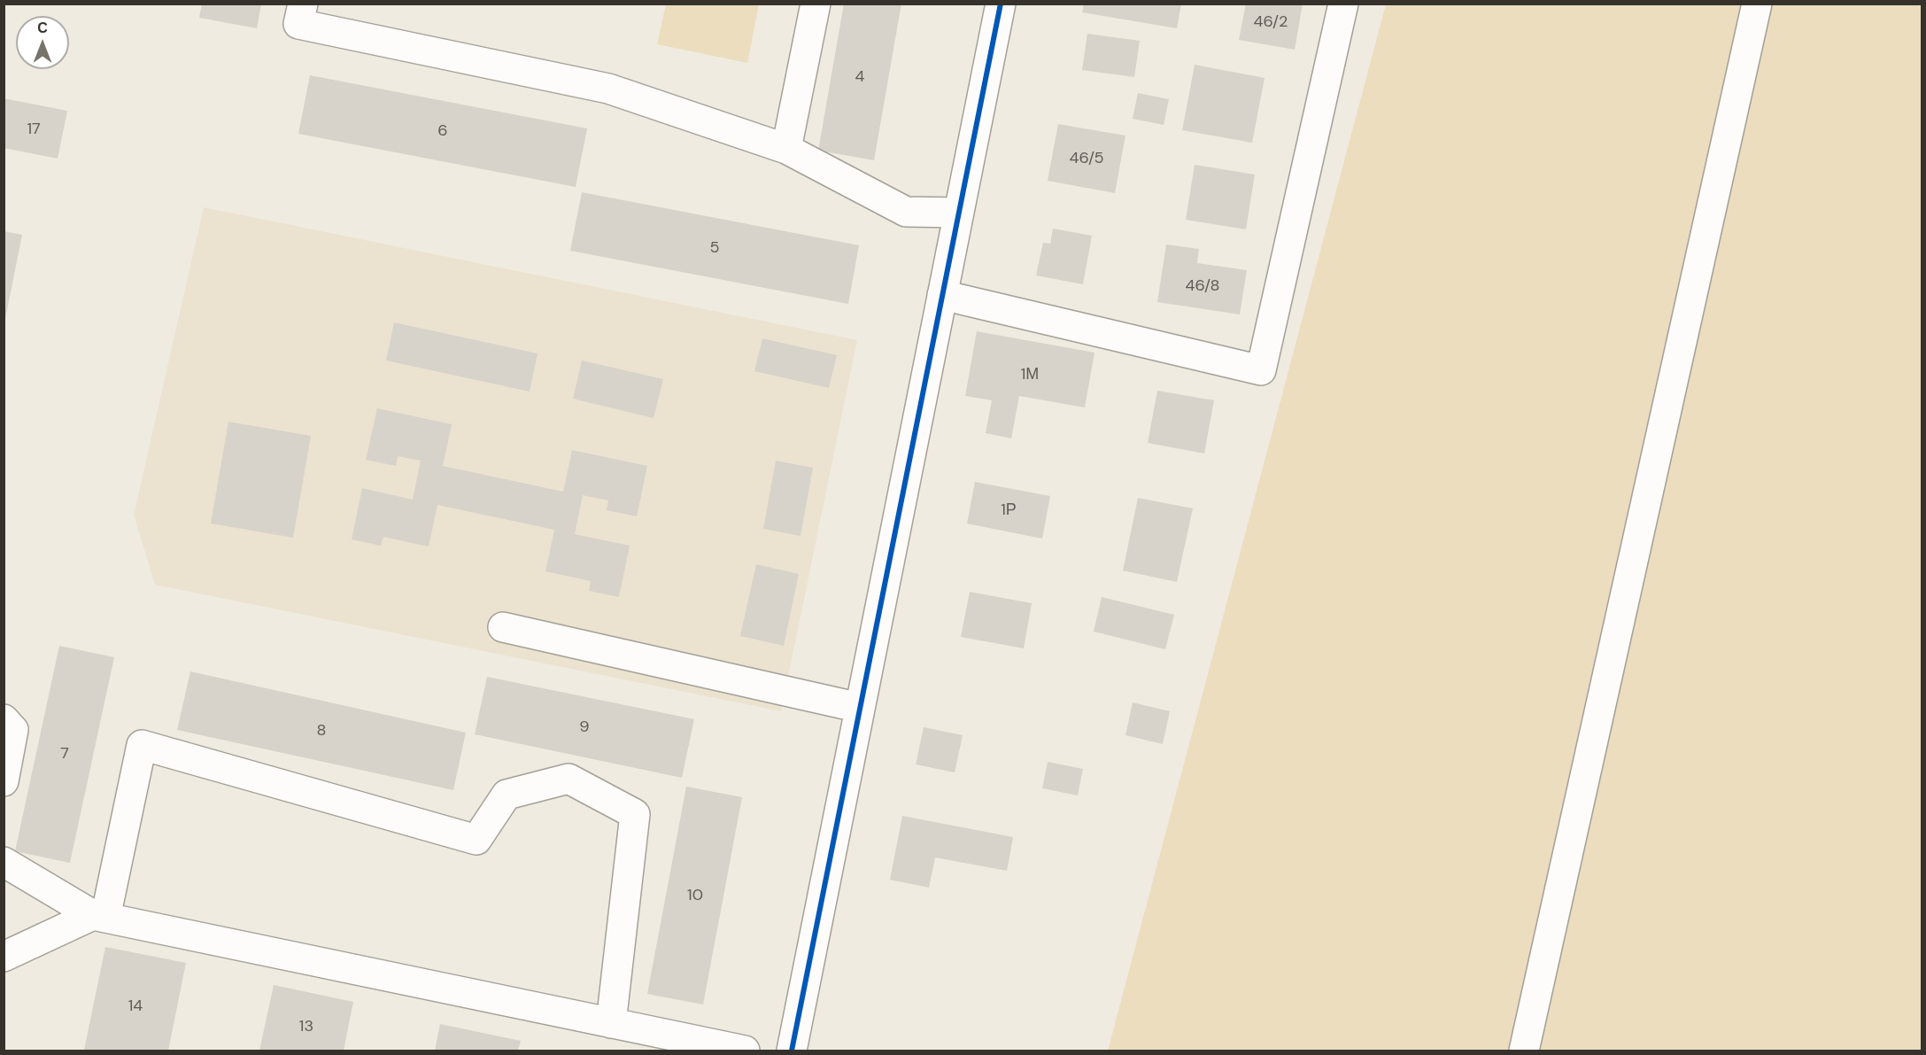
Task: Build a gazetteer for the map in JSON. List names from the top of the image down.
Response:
{
  "house_numbers": [
    "46/2",
    "4",
    "17",
    "6",
    "46/5",
    "5",
    "46/8",
    "1М",
    "1Р",
    "9",
    "8",
    "7",
    "10",
    "14",
    "13"
  ],
  "north": "top"
}
